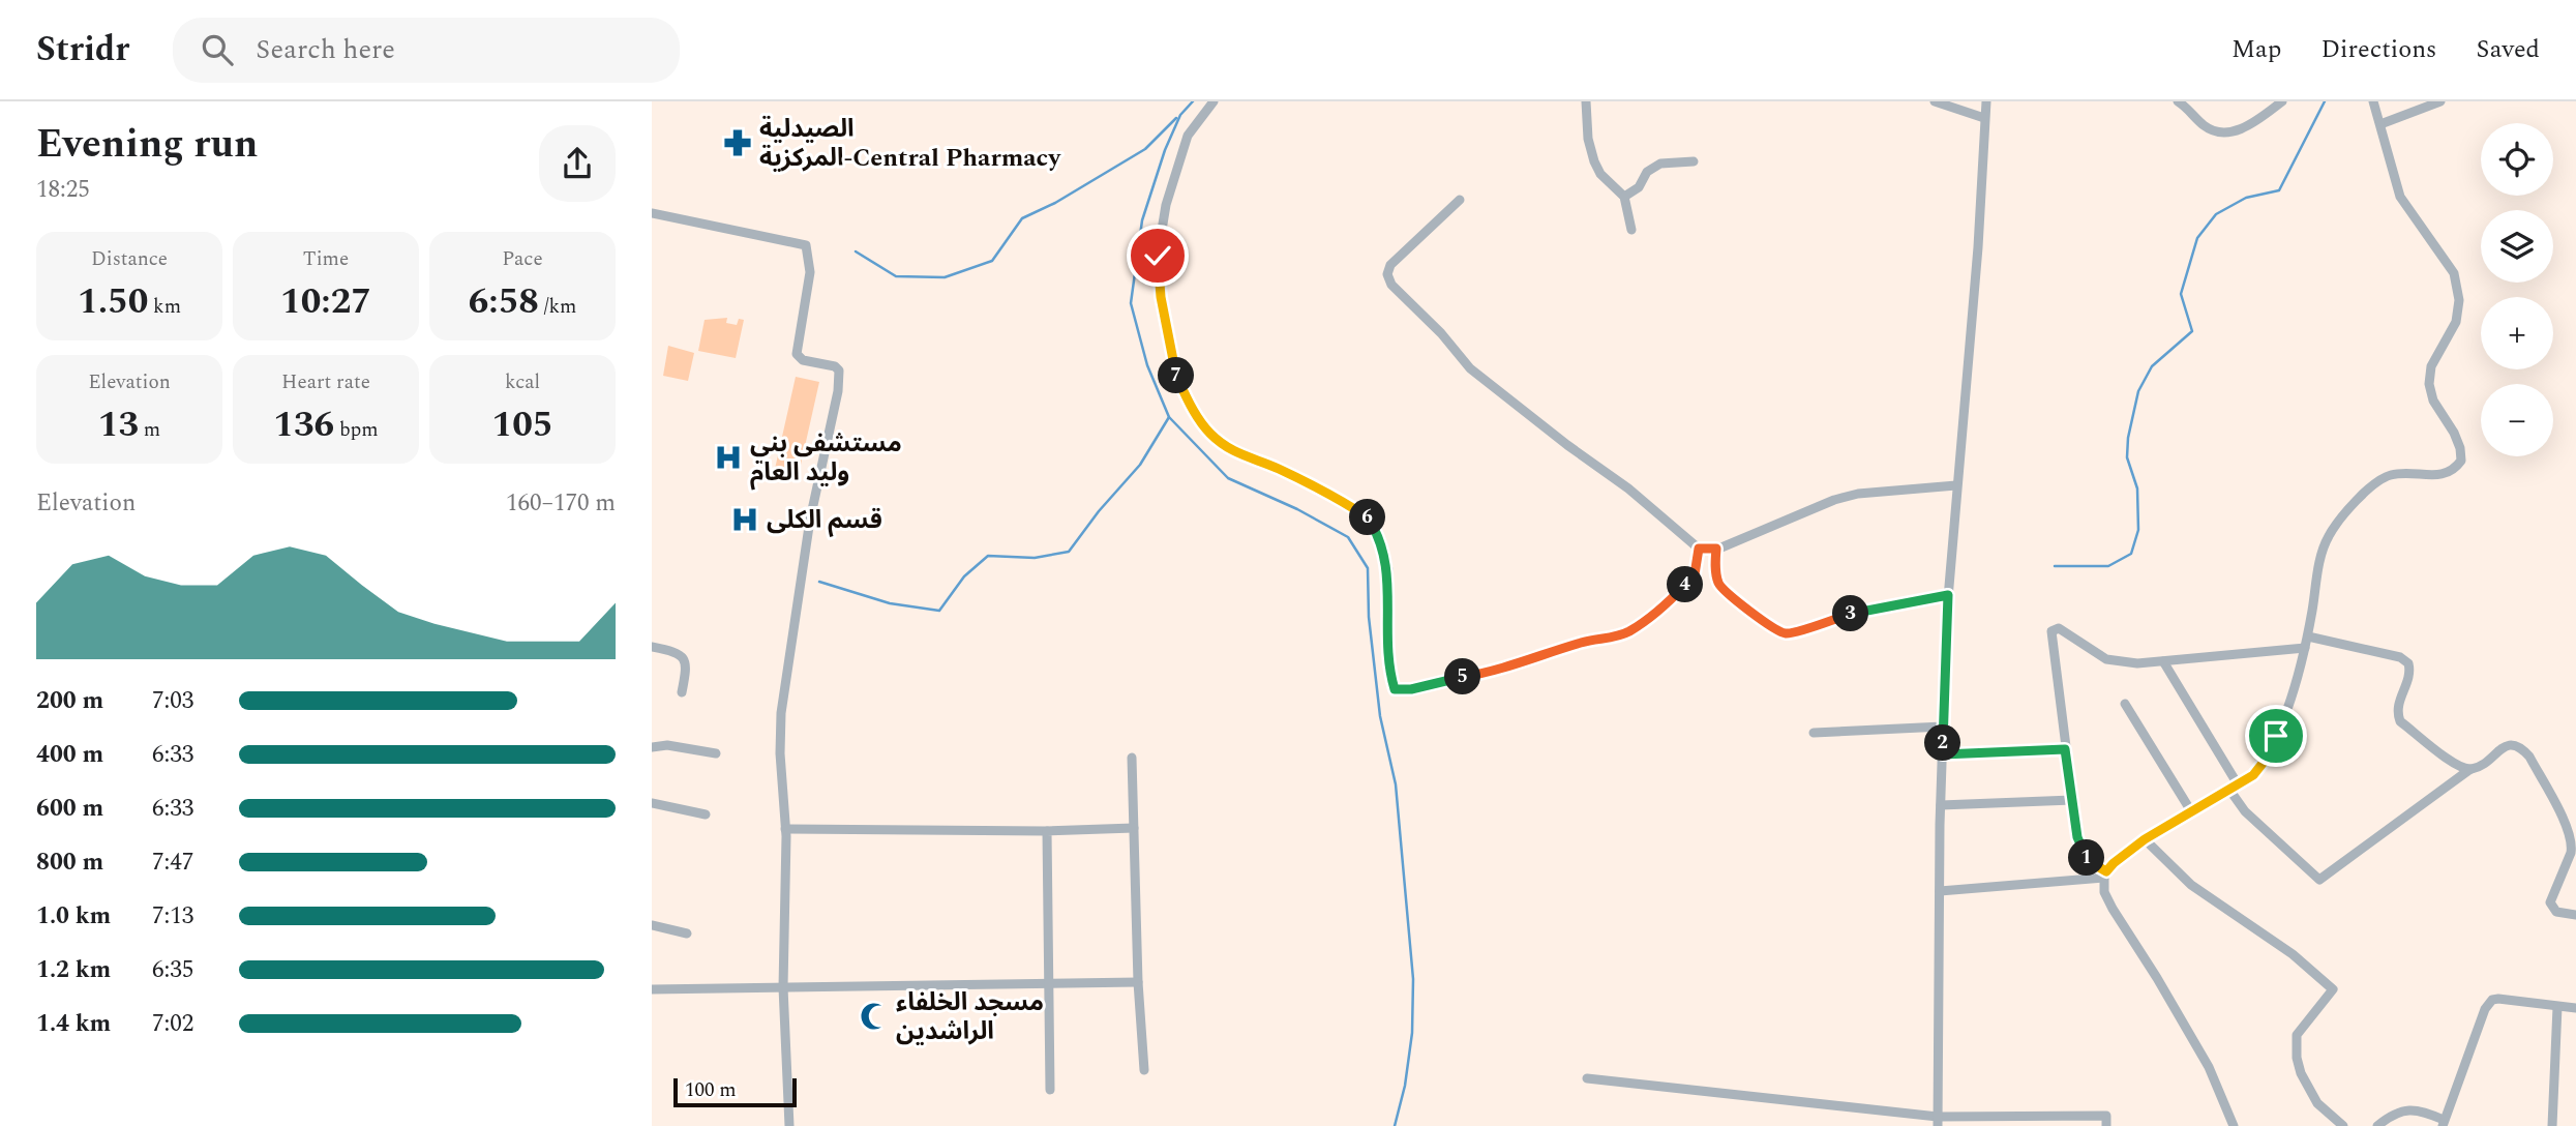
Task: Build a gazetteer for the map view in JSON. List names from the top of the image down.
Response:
{
  "places": {
    "pharmacy": ["الصيدلية المركزية-Central Pharmacy"],
    "hospital": ["مستشفى بني وليد العام", "قسم الكلى"],
    "mosque": ["مسجد الخلفاء الراشدين"]
  },
  "scale_bar": "100 m",
  "page": {
    "header": "Stridr",
    "search": "Search here",
    "nav": ["Map", "Directions", "Saved"],
    "heading": ["Evening run", "18:25"],
    "map_buttons": ["+", "−"],
    "stats": [
      ["Distance", "1.50 km"],
      ["Time", "10:27"],
      ["Pace", "6:58 /km"],
      ["Elevation", "13 m"],
      ["Heart rate", "136 bpm"],
      ["kcal", "105"]
    ],
    "pins": [
      "7",
      "6",
      "4",
      "3",
      "5",
      "2",
      "1"
    ],
    "chart": ["Elevation", "160–170 m"],
    "list": [
      {
        "name": "200 m",
        "note": "7:03"
      },
      {
        "name": "400 m",
        "note": "6:33"
      },
      {
        "name": "600 m",
        "note": "6:33"
      },
      {
        "name": "800 m",
        "note": "7:47"
      },
      {
        "name": "1.0 km",
        "note": "7:13"
      },
      {
        "name": "1.2 km",
        "note": "6:35"
      },
      {
        "name": "1.4 km",
        "note": "7:02"
      }
    ],
    "scale": "100 m"
  }
}
